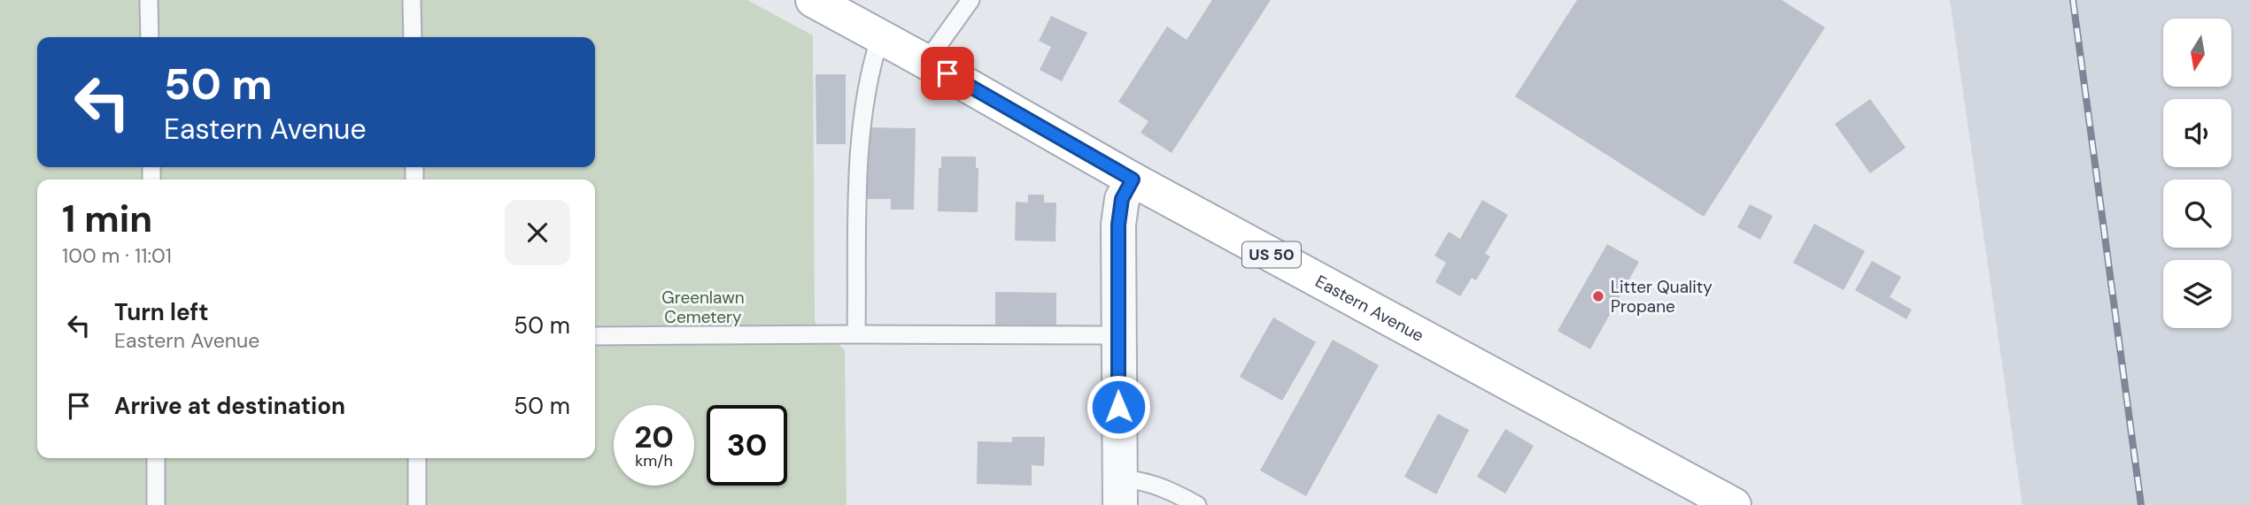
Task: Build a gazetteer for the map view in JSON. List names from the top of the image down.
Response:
{
  "streets": {
    "main road": ["US 50", "Eastern Avenue"]
  },
  "parks": ["Greenlawn Cemetery"],
  "places": ["Litter Quality Propane"],
  "north": "bottom",
  "page": {
    "turn": ["50 m", "Eastern Avenue"],
    "heading": ["1 min", "100 m · 11:01"],
    "list": [
      {
        "name": "Turn left",
        "note": "Eastern Avenue",
        "value": "50 m"
      },
      {
        "name": "Arrive at destination",
        "value": "50 m"
      }
    ],
    "speed": "20 km/h",
    "limit": "30"
  }
}
